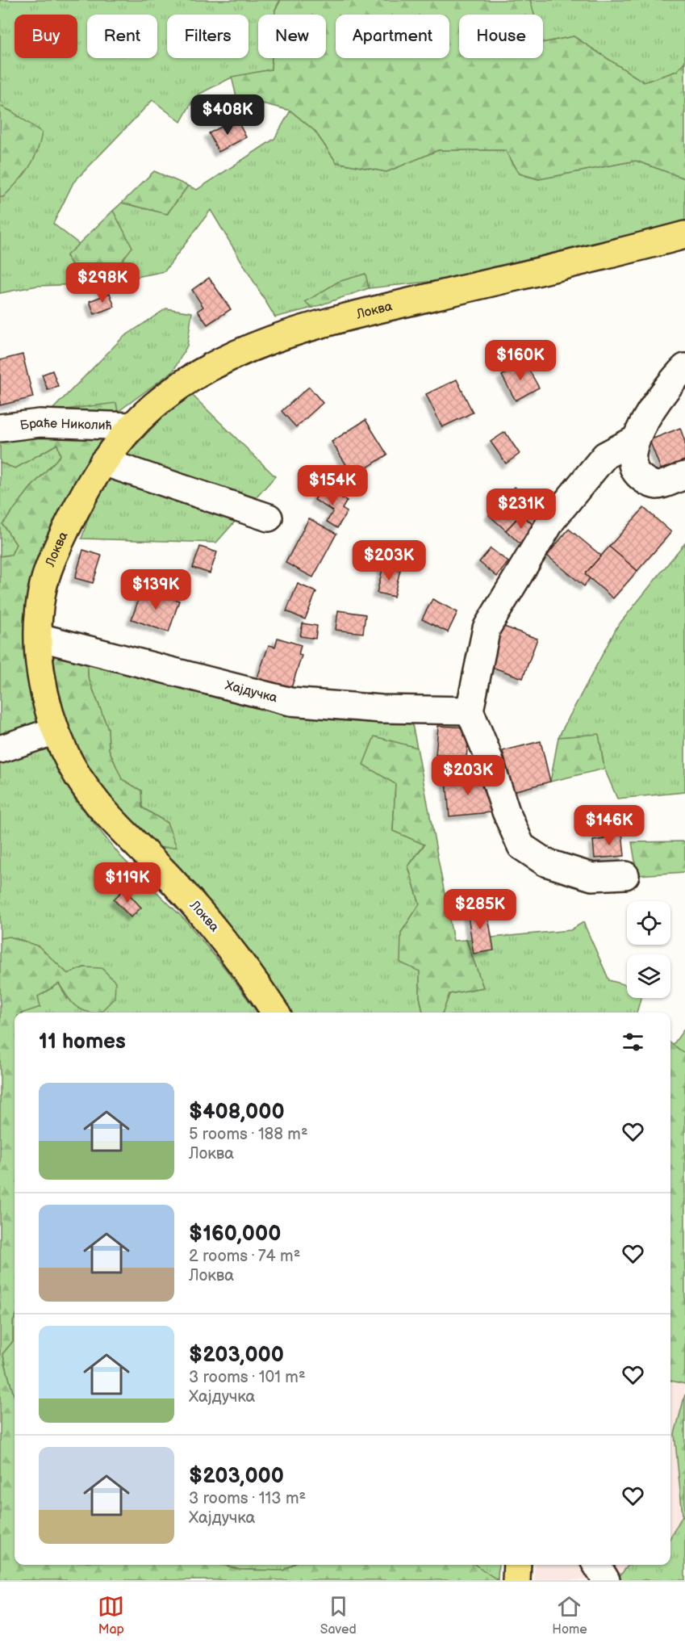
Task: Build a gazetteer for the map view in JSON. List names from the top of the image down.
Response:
{
  "streets": {
    "main road": ["Локва"],
    "street": ["Браће Николић", "Хајдучка"]
  },
  "crossings": [
    ["Локва", "Браће Николић"],
    ["Локва", "Хајдучка"]
  ],
  "page": {
    "chip": [
      "Buy",
      "Rent",
      "Filters",
      "New",
      "Apartment",
      "House"
    ],
    "price": [
      "$408K",
      "$298K",
      "$160K",
      "$154K",
      "$231K",
      "$203K",
      "$139K",
      "$203K",
      "$146K",
      "$119K",
      "$285K"
    ],
    "heading": "11 homes",
    "list": [
      {
        "name": "$408,000",
        "note": "5 rooms · 188 m² · Локва"
      },
      {
        "name": "$160,000",
        "note": "2 rooms · 74 m² · Локва"
      },
      {
        "name": "$203,000",
        "note": "3 rooms · 101 m² · Хајдучка"
      },
      {
        "name": "$203,000",
        "note": "3 rooms · 113 m² · Хајдучка"
      }
    ],
    "tabs": ["Map", "Saved", "Home"]
  }
}
